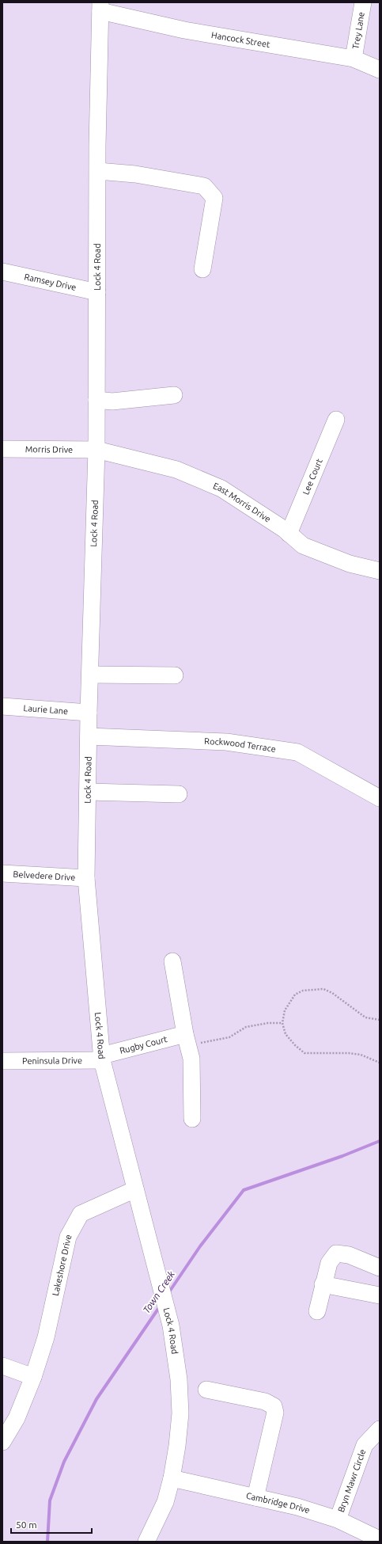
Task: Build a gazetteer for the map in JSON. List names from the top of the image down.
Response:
{
  "streets": {
    "street": [
      "Trey Lane",
      "Hancock Street",
      "Lock 4 Road",
      "Ramsey Drive",
      "Morris Drive",
      "Lee Court",
      "East Morris Drive",
      "Laurie Lane",
      "Rockwood Terrace",
      "Belvedere Drive",
      "Rugby Court",
      "Peninsula Drive",
      "Lakeshore Drive",
      "Bryn Mawr Circle",
      "Cambridge Drive"
    ]
  },
  "crossings": [
    ["Trey Lane", "Hancock Street"],
    ["Hancock Street", "Lock 4 Road"],
    ["Lock 4 Road", "Ramsey Drive"],
    ["Lock 4 Road", "Morris Drive"],
    ["Lock 4 Road", "East Morris Drive"],
    ["Lock 4 Road", "Laurie Lane"],
    ["Lock 4 Road", "Rockwood Terrace"],
    ["Lock 4 Road", "Belvedere Drive"],
    ["Lock 4 Road", "Rugby Court"],
    ["Lock 4 Road", "Peninsula Drive"],
    ["Lock 4 Road", "Lakeshore Drive"],
    ["Lock 4 Road", "Cambridge Drive"],
    ["Morris Drive", "East Morris Drive"],
    ["Lee Court", "East Morris Drive"],
    ["Rugby Court", "Peninsula Drive"],
    ["Bryn Mawr Circle", "Cambridge Drive"]
  ],
  "water": ["Town Creek"],
  "scale_bar": "50 m"
}
